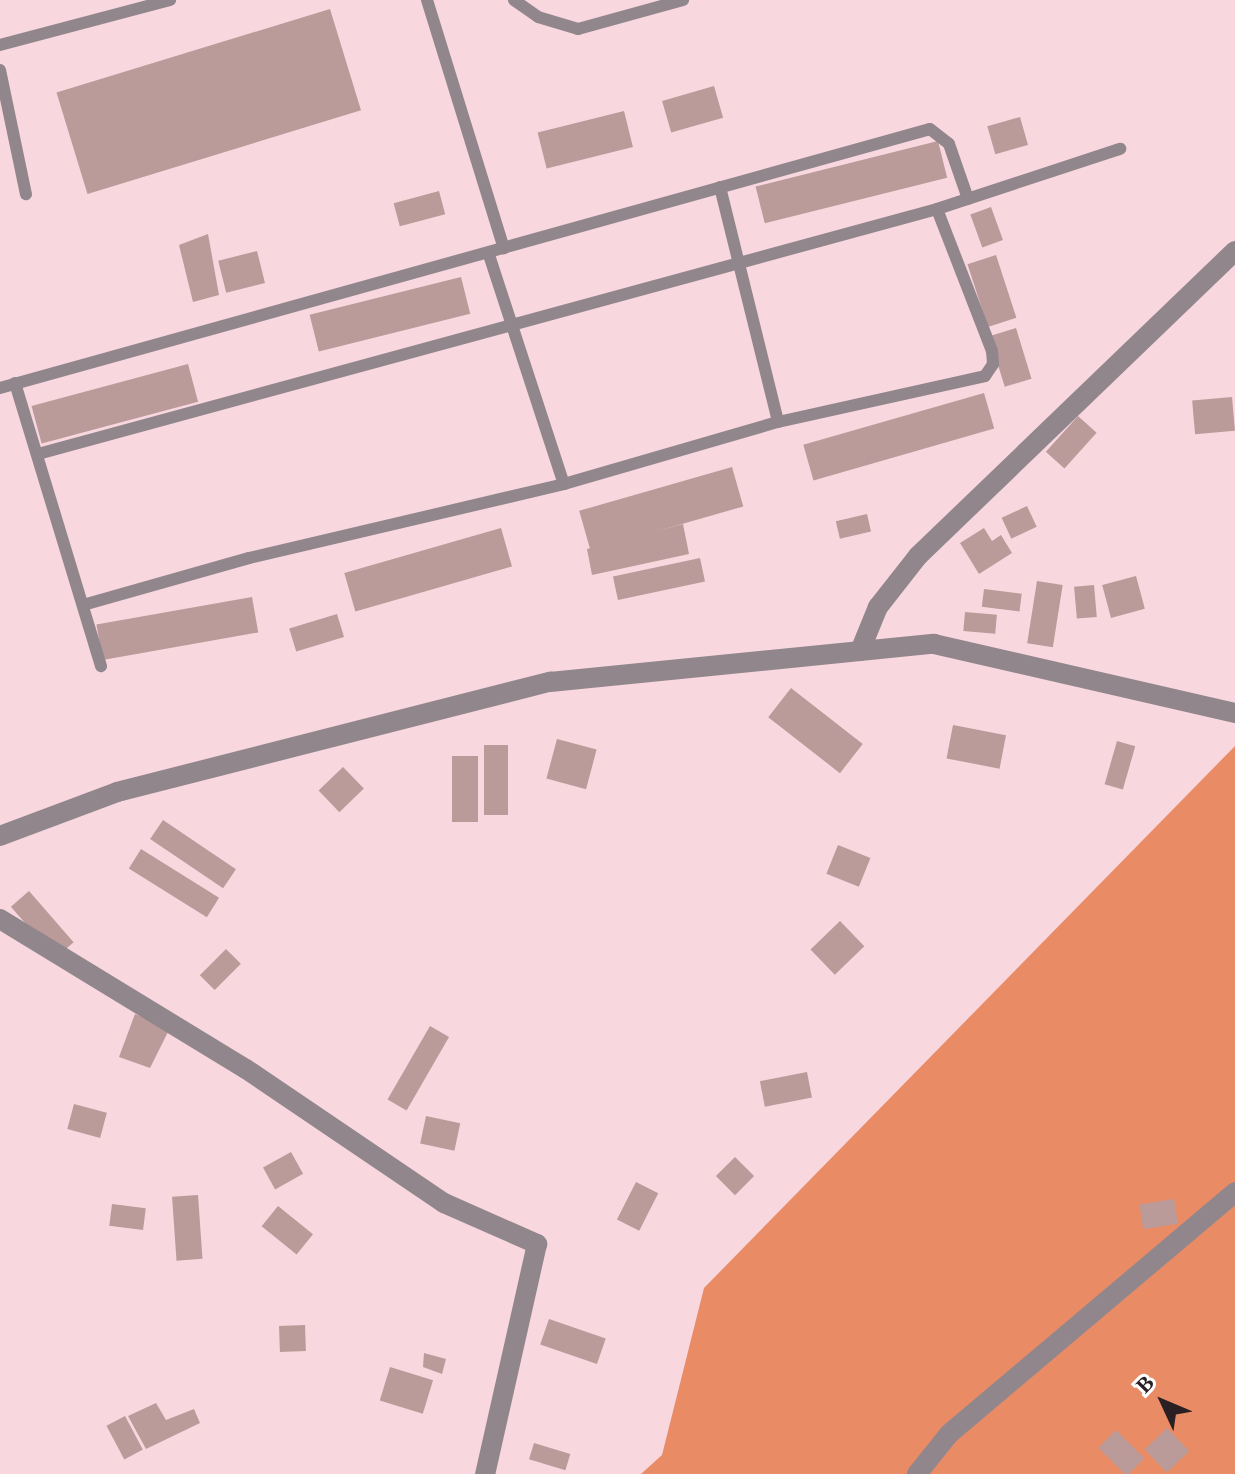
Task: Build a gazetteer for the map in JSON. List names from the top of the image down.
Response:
{
  "north": "top left"
}
